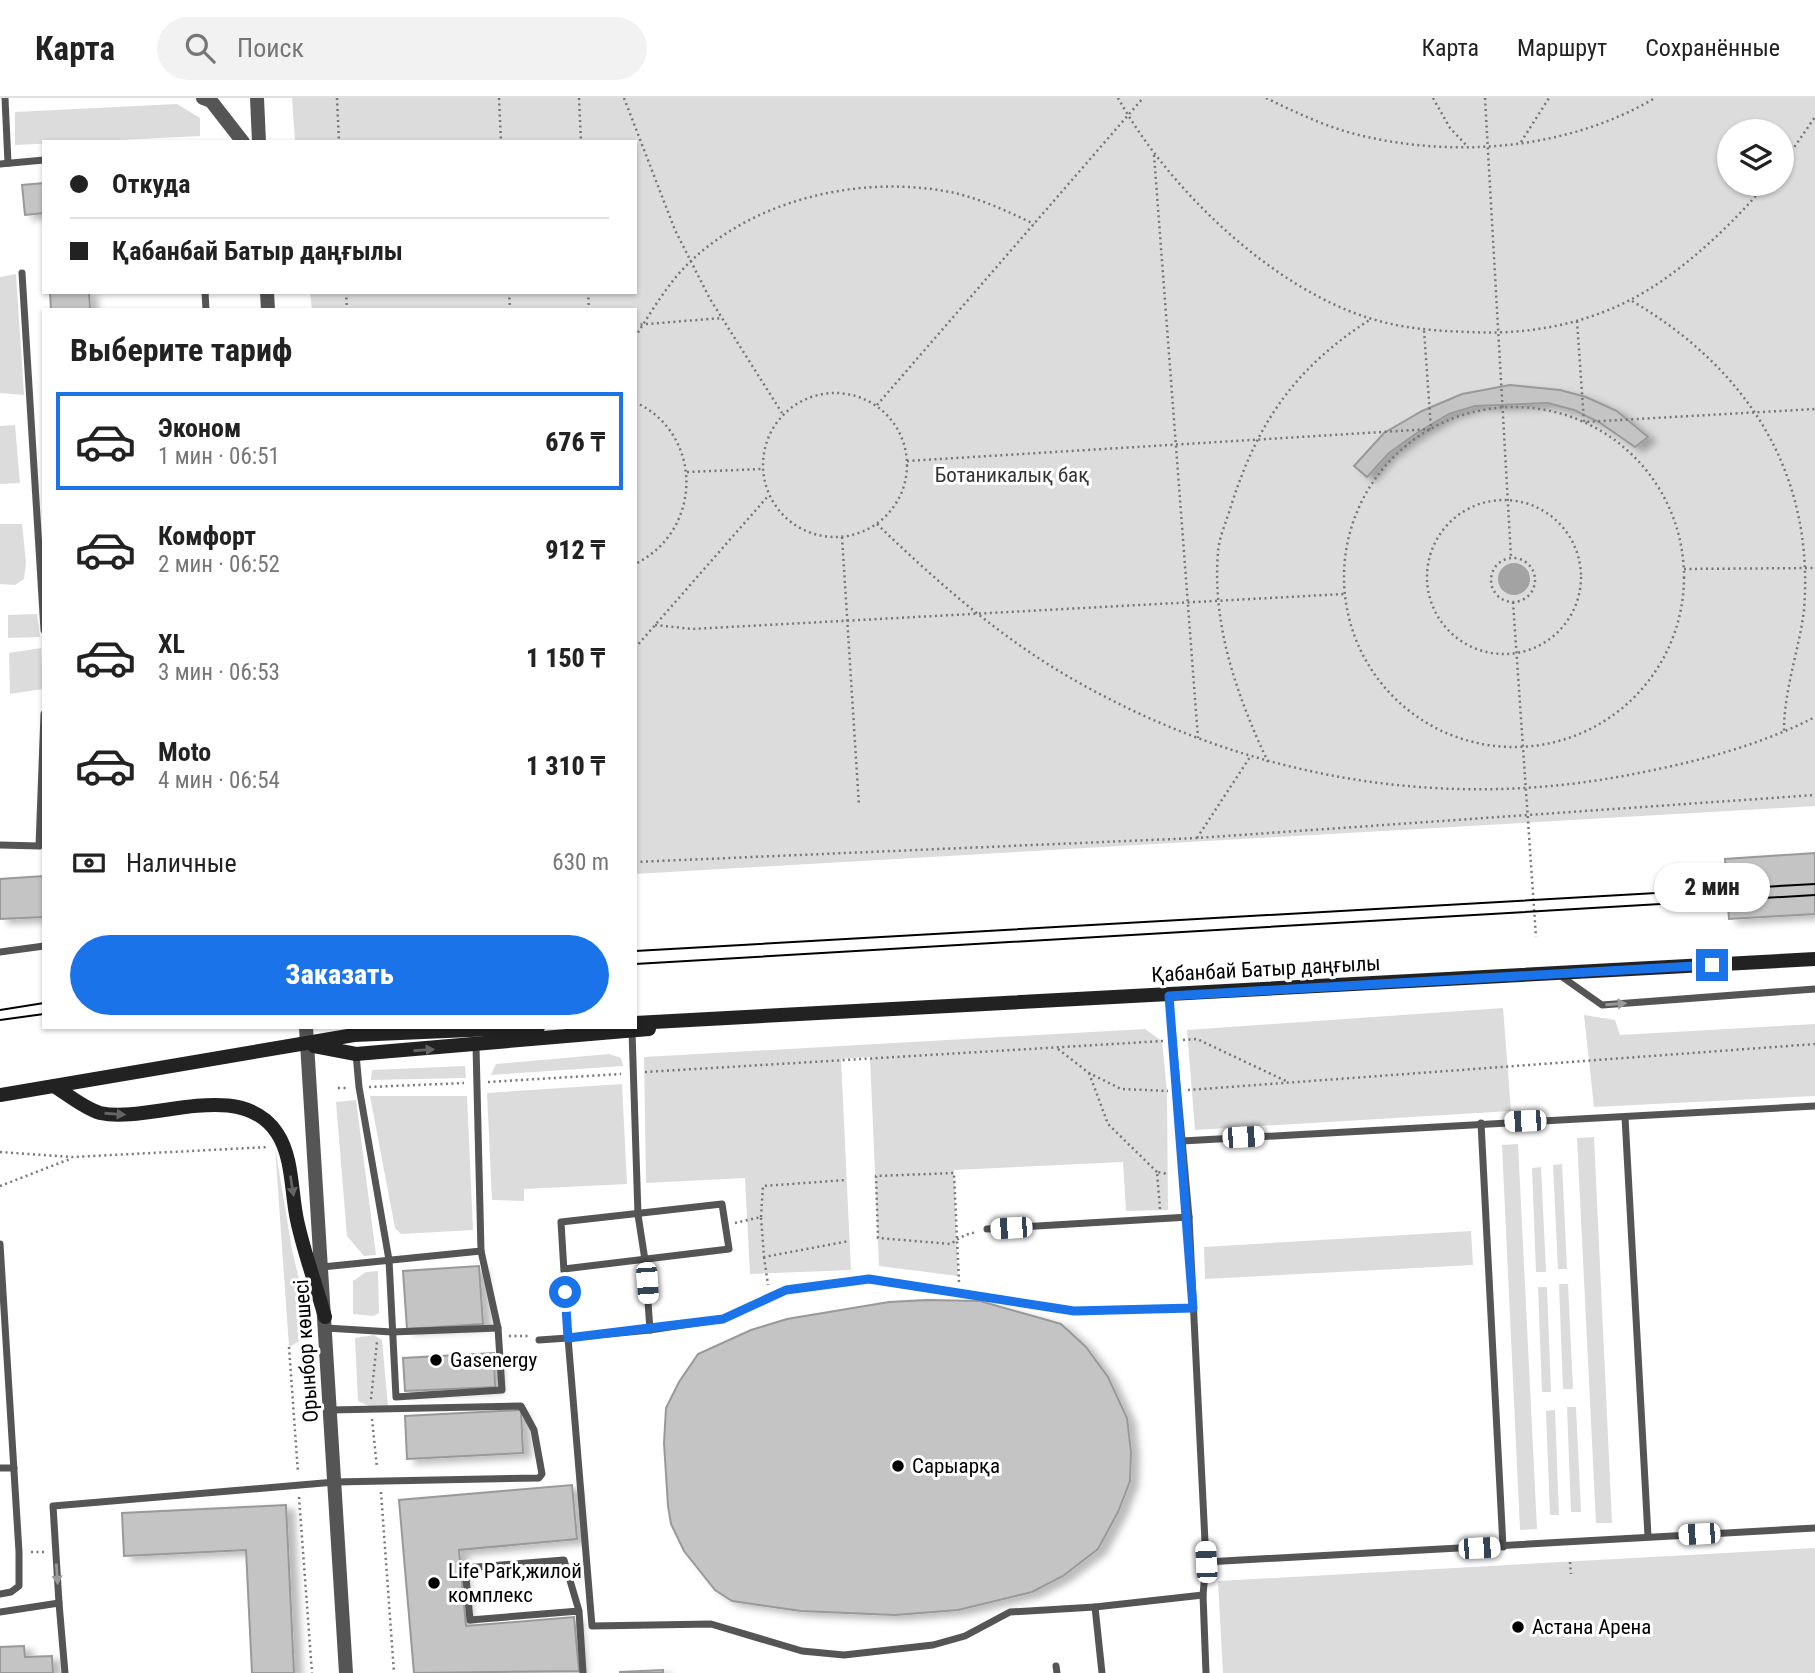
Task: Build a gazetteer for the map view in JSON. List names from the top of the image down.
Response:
{
  "streets": {
    "main road": ["Қабанбай Батыр даңғылы"],
    "street": ["Орынбор көшесі"]
  },
  "crossings": [
    ["Қабанбай Батыр даңғылы", "Орынбор көшесі"]
  ],
  "parks": ["Ботаникалық бақ"],
  "places": [
    "Gasenergy",
    "Сарыарқа",
    "Life Park,жилой комплекс",
    "Астана Арена"
  ],
  "page": {
    "header": "Карта",
    "search": "Поиск",
    "nav": ["Карта", "Маршрут", "Сохранённые"],
    "banner": ["Откуда", "Қабанбай Батыр даңғылы"],
    "heading": "Выберите тариф",
    "list": [
      {
        "name": "Эконом",
        "note": "1 мин · 06:51",
        "value": "676 ₸"
      },
      {
        "name": "Комфорт",
        "note": "2 мин · 06:52",
        "value": "912 ₸"
      },
      {
        "name": "XL",
        "note": "3 мин · 06:53",
        "value": "1 150 ₸"
      },
      {
        "name": "Moto",
        "note": "4 мин · 06:54",
        "value": "1 310 ₸"
      }
    ],
    "pay": ["Наличные", "630 m"],
    "bubble": "2 мин",
    "buttons": "Заказать"
  }
}
